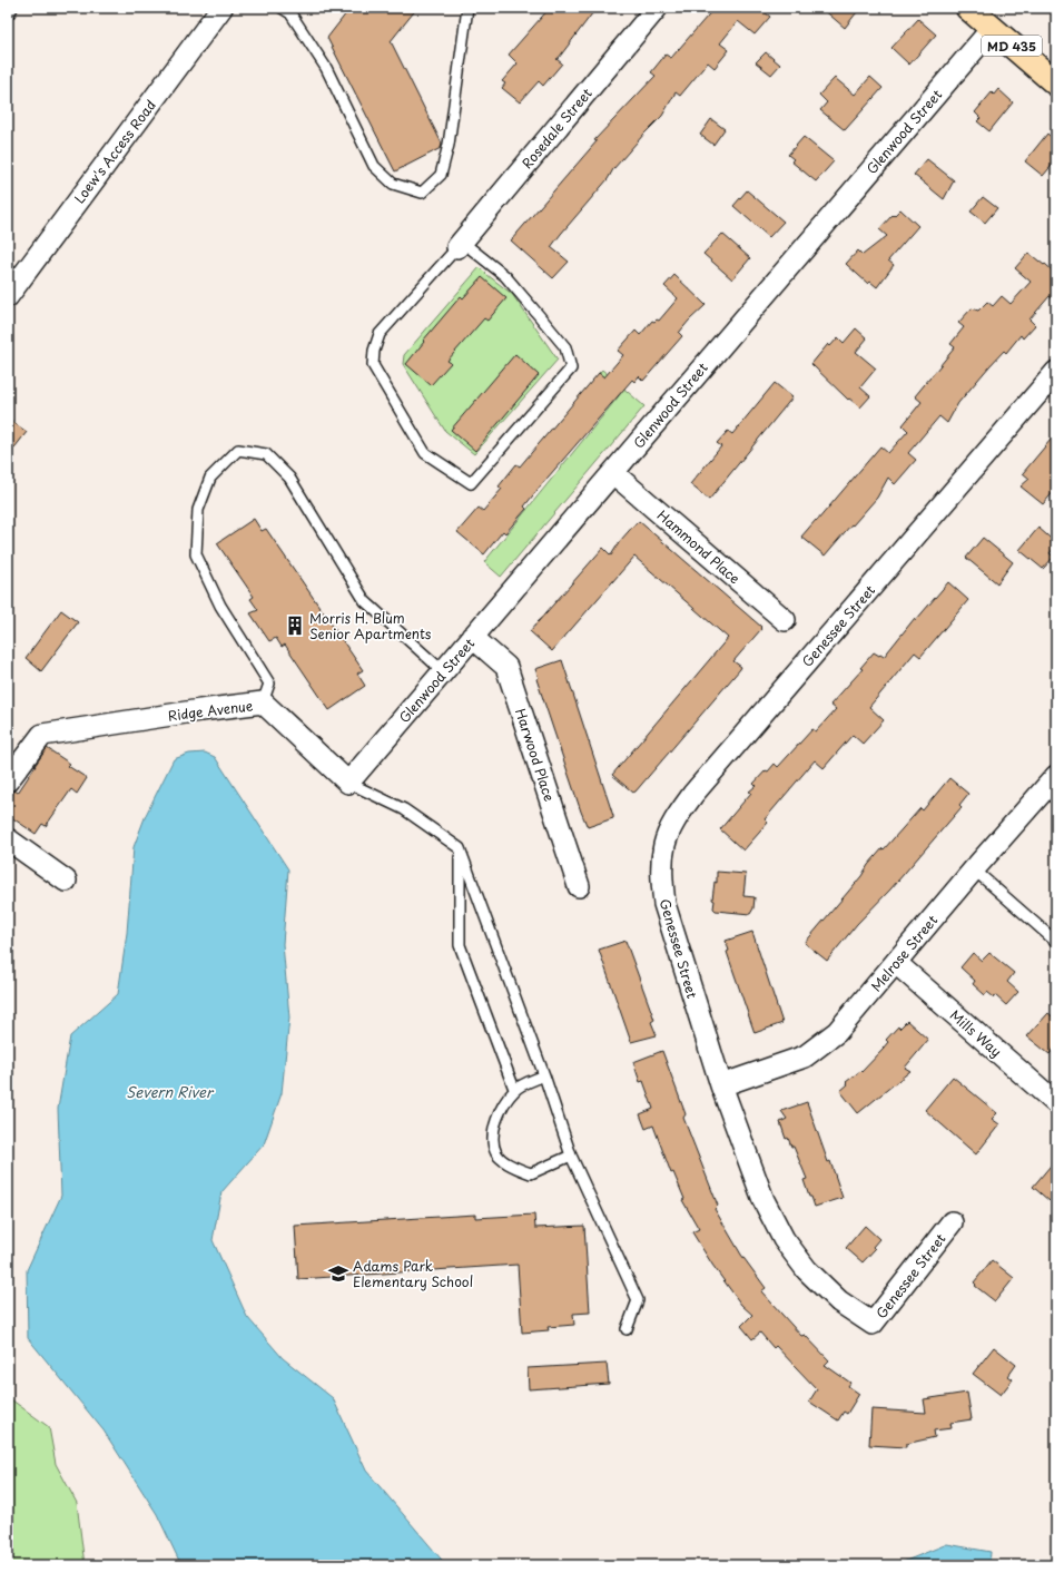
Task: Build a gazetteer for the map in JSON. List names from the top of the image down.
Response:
{
  "streets": {
    "main road": ["MD 435"],
    "street": [
      "Rosedale Street",
      "Glenwood Street",
      "Loew's Access Road",
      "Hammond Place",
      "Genessee Street",
      "Ridge Avenue",
      "Harwood Place",
      "Melrose Street",
      "Mills Way"
    ]
  },
  "crossings": [
    ["MD 435", "Glenwood Street"],
    ["Glenwood Street", "Hammond Place"],
    ["Glenwood Street", "Ridge Avenue"],
    ["Glenwood Street", "Harwood Place"],
    ["Genessee Street", "Melrose Street"],
    ["Melrose Street", "Mills Way"]
  ],
  "water": ["Severn River"],
  "places": {
    "building": ["Morris H. Blum Senior Apartments"],
    "school or university": ["Adams Park Elementary School"]
  }
}
